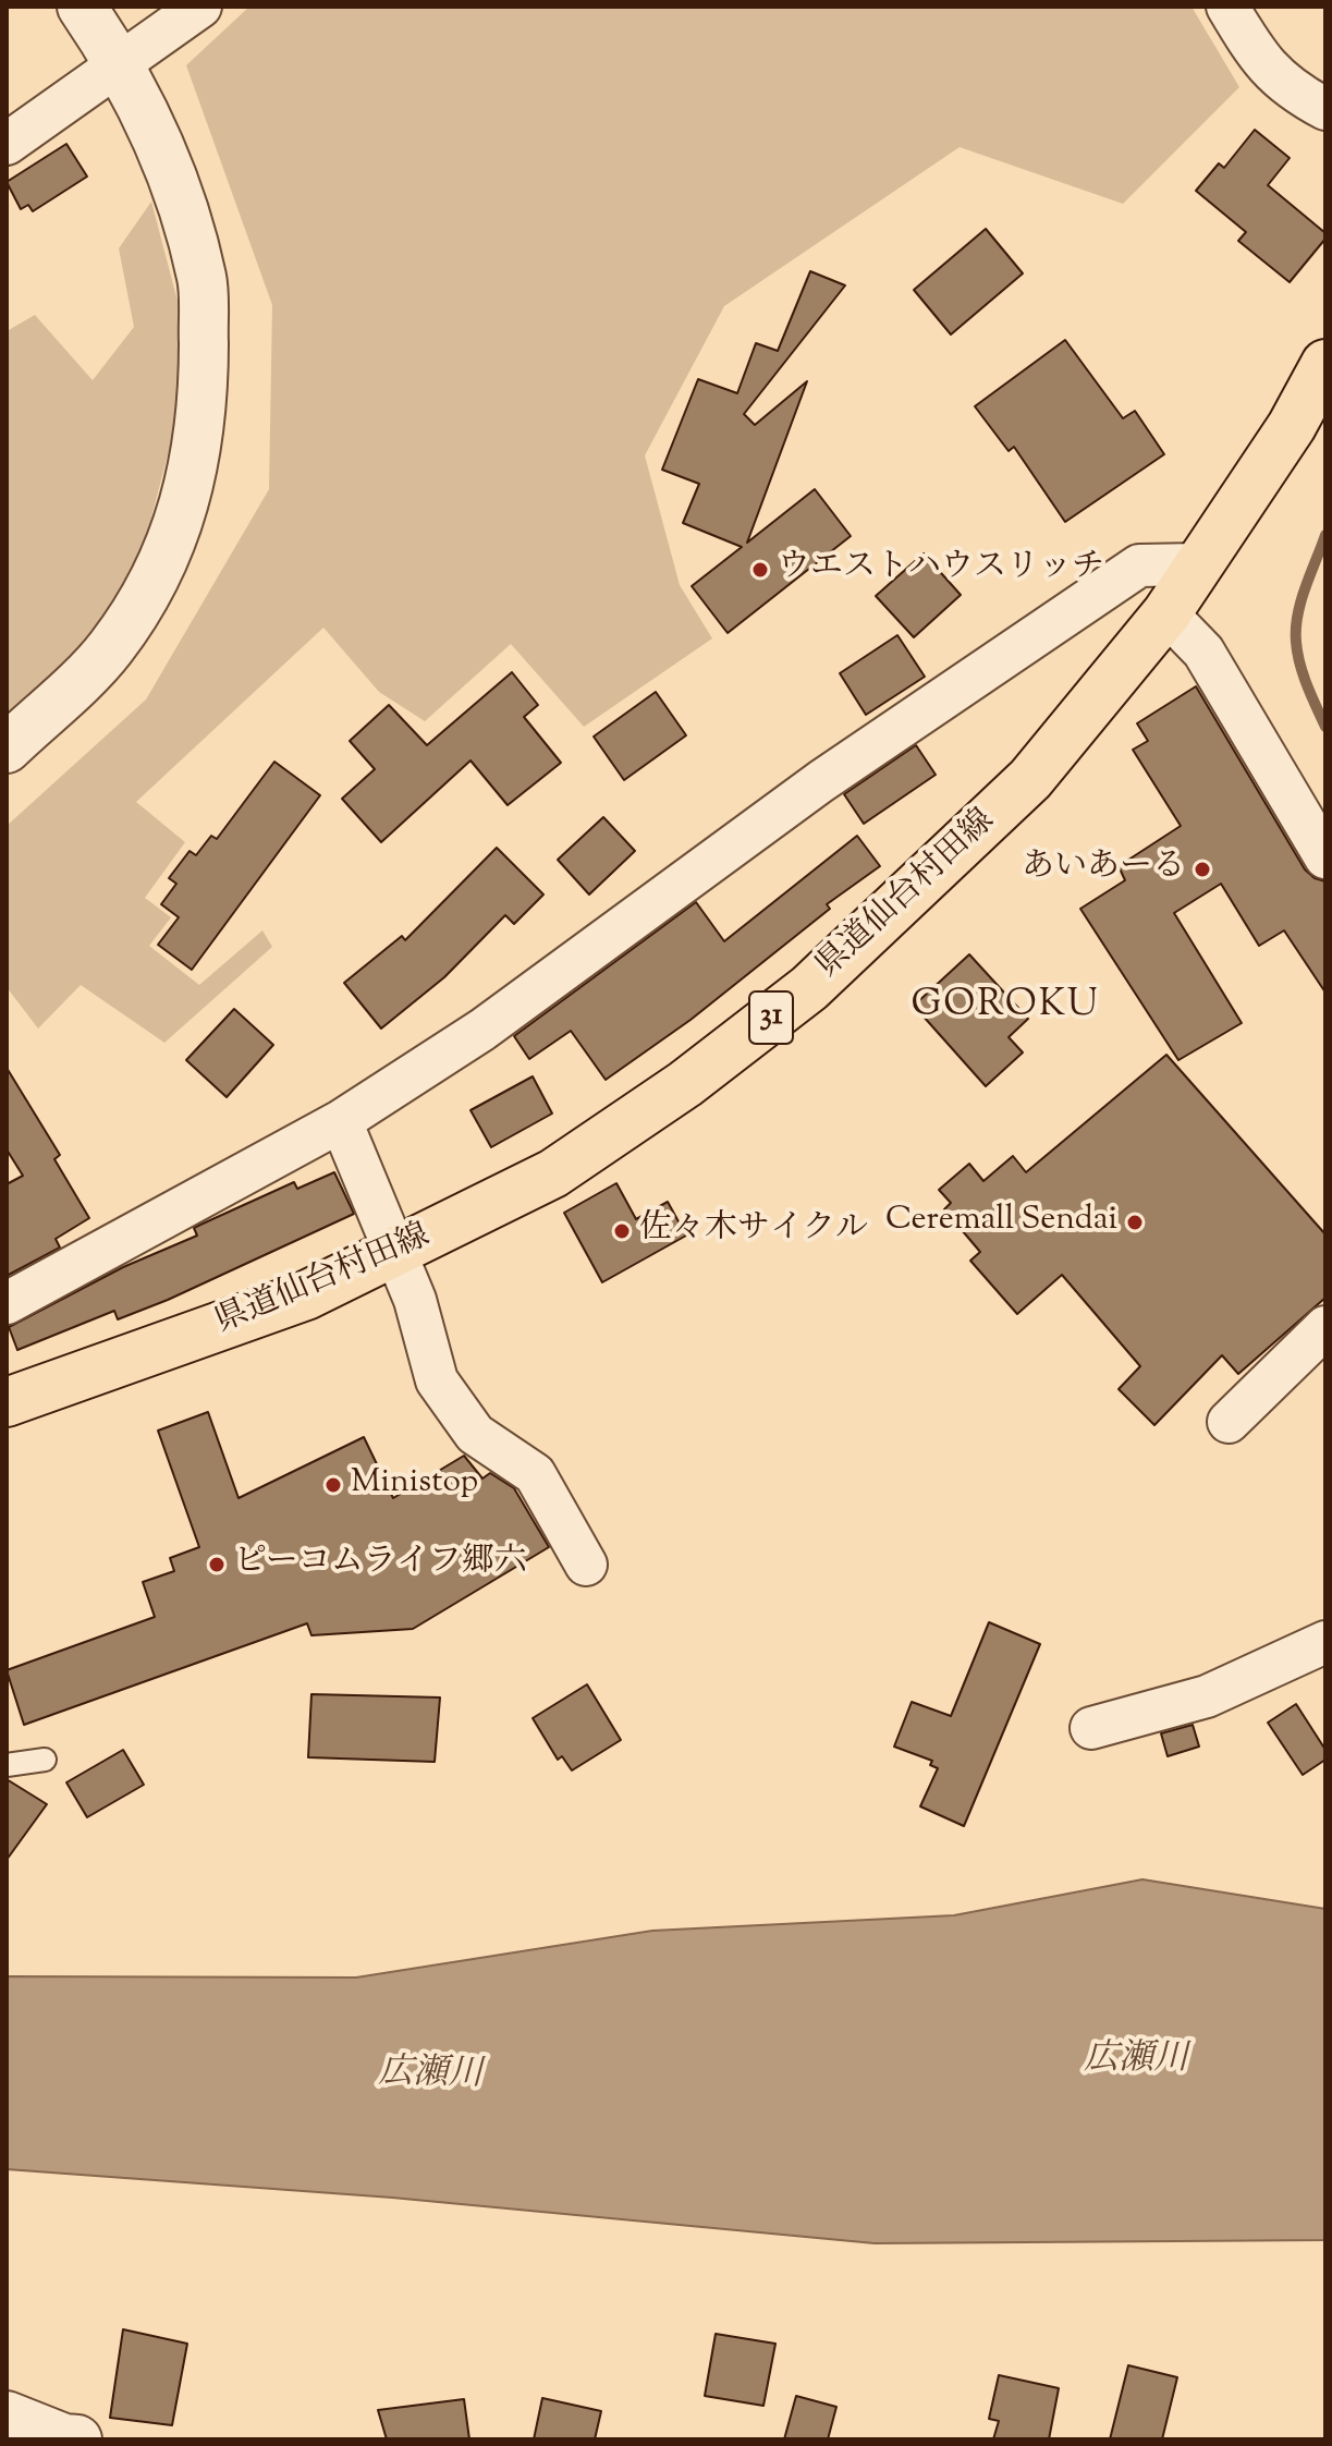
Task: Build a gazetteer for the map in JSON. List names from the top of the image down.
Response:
{
  "streets": {
    "main road": ["県道仙台村田線", "31"]
  },
  "districts": ["GOROKU"],
  "water": ["広瀬川"],
  "places": [
    "ウエストハウスリッチ",
    "あいあーる",
    "Ceremall Sendai",
    "佐々木サイクル",
    "Ministop",
    "ピーコムライフ郷六"
  ]
}
